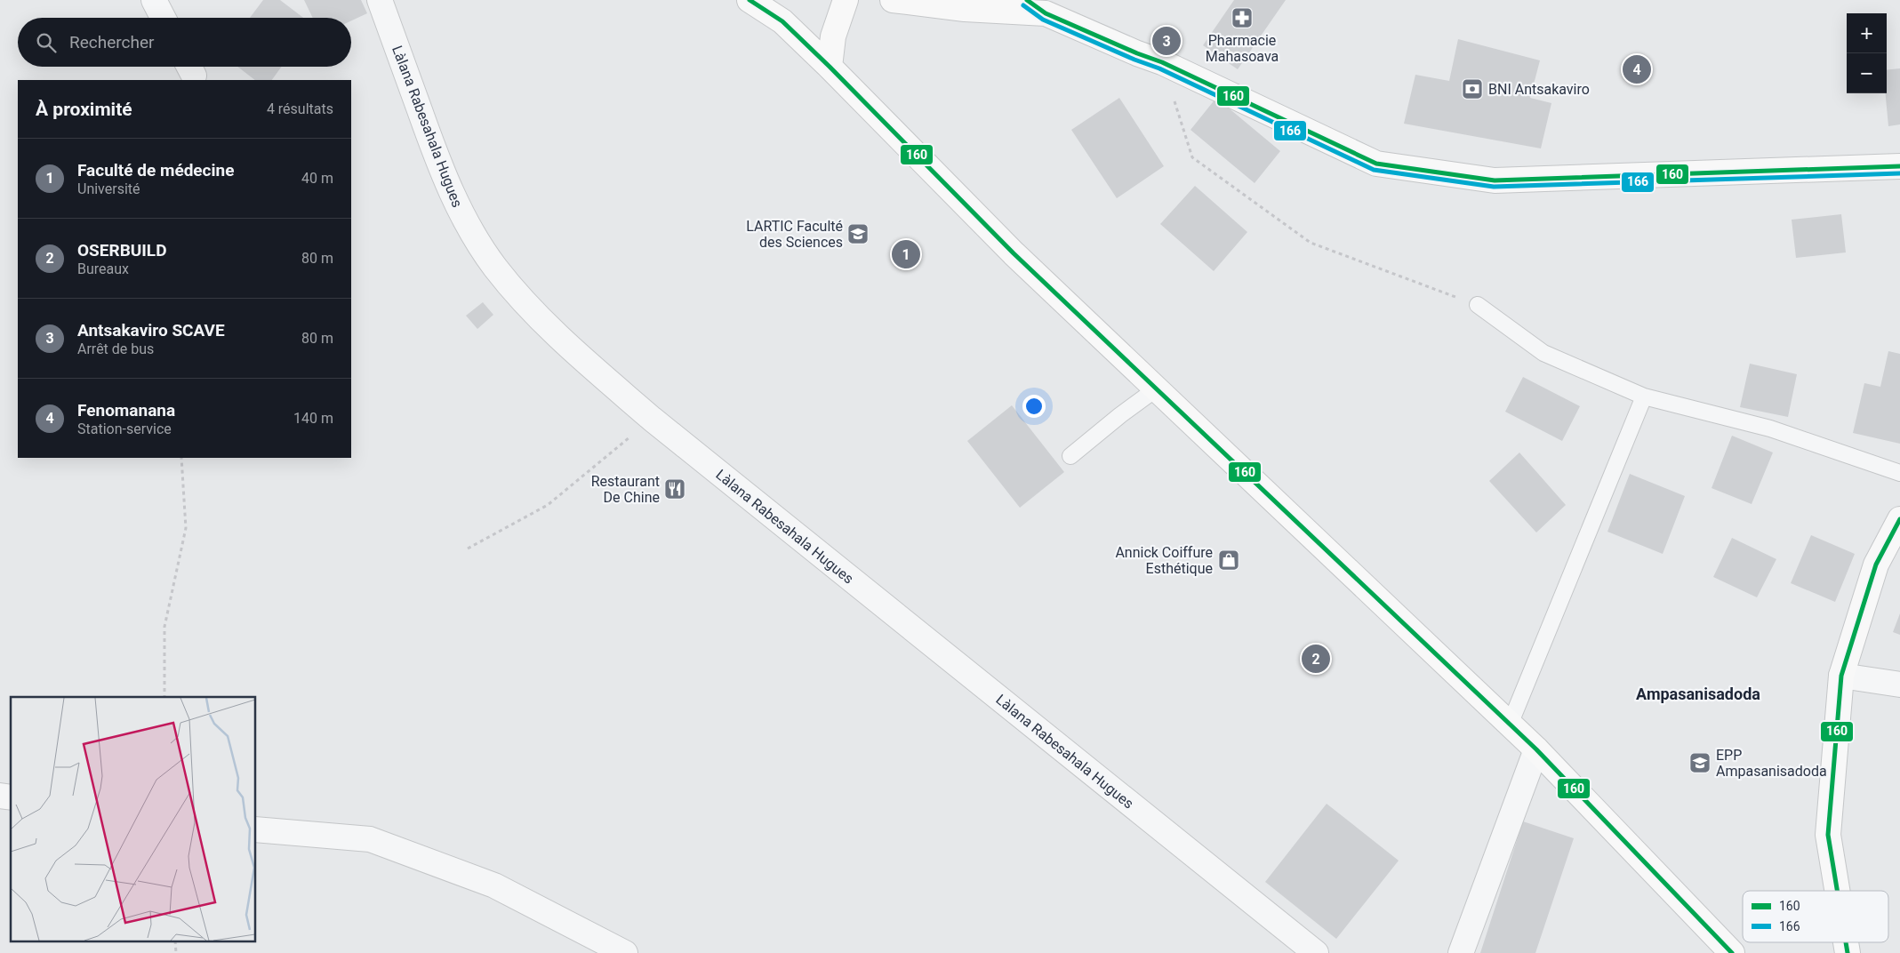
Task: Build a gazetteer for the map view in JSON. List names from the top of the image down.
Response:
{
  "streets": {
    "street": ["Làlana Rabesahala Hugues"]
  },
  "districts": ["Ampasanisadoda"],
  "places": {
    "pharmacy": ["Pharmacie Mahasoava"],
    "bank": ["BNI Antsakaviro"],
    "school or university": ["LARTIC Faculté des Sciences", "EPP Ampasanisadoda"],
    "restaurant": ["Restaurant De Chine"],
    "shop": ["Annick Coiffure Esthétique"]
  },
  "lines": ["transit line 160", "transit line 166"],
  "legend": ["160", "166"],
  "page": {
    "map_buttons": ["+", "−"],
    "search": "Rechercher",
    "pins": [
      "3",
      "4",
      "1",
      "2"
    ],
    "heading": ["À proximité", "4 résultats"],
    "list": [
      {
        "mark": "1",
        "name": "Faculté de médecine",
        "note": "Université",
        "value": "40 m"
      },
      {
        "mark": "2",
        "name": "OSERBUILD",
        "note": "Bureaux",
        "value": "80 m"
      },
      {
        "mark": "3",
        "name": "Antsakaviro SCAVE",
        "note": "Arrêt de bus",
        "value": "80 m"
      },
      {
        "mark": "4",
        "name": "Fenomanana",
        "note": "Station-service",
        "value": "140 m"
      }
    ]
  }
}
